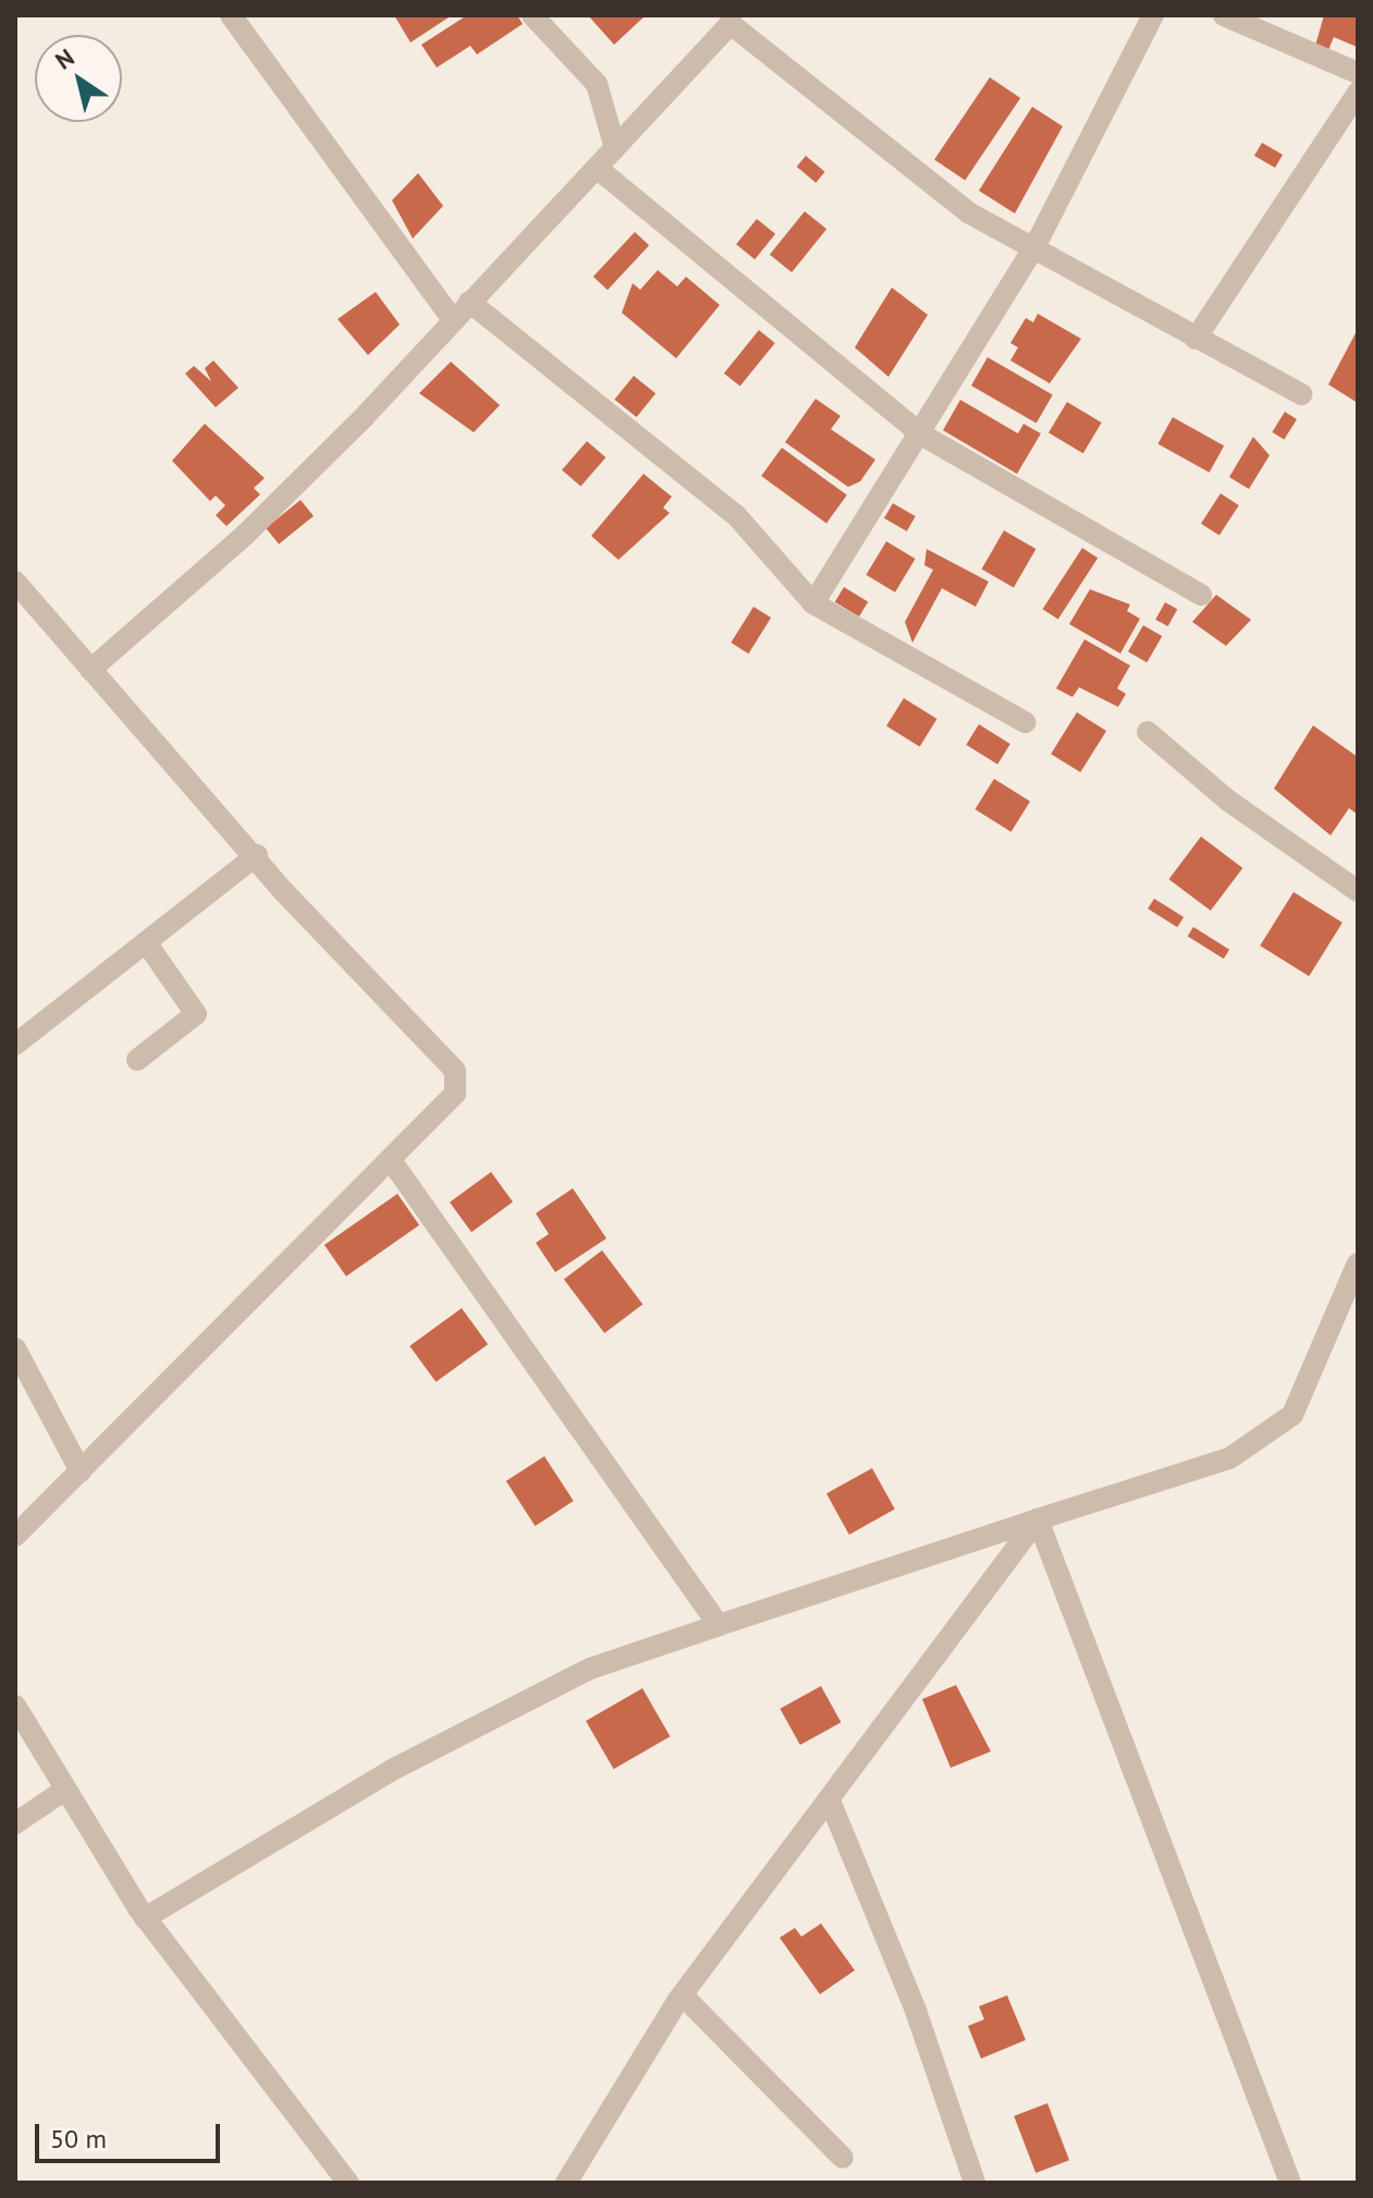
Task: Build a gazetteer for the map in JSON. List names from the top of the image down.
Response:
{
  "scale_bar": "50 m",
  "north": "top left"
}
